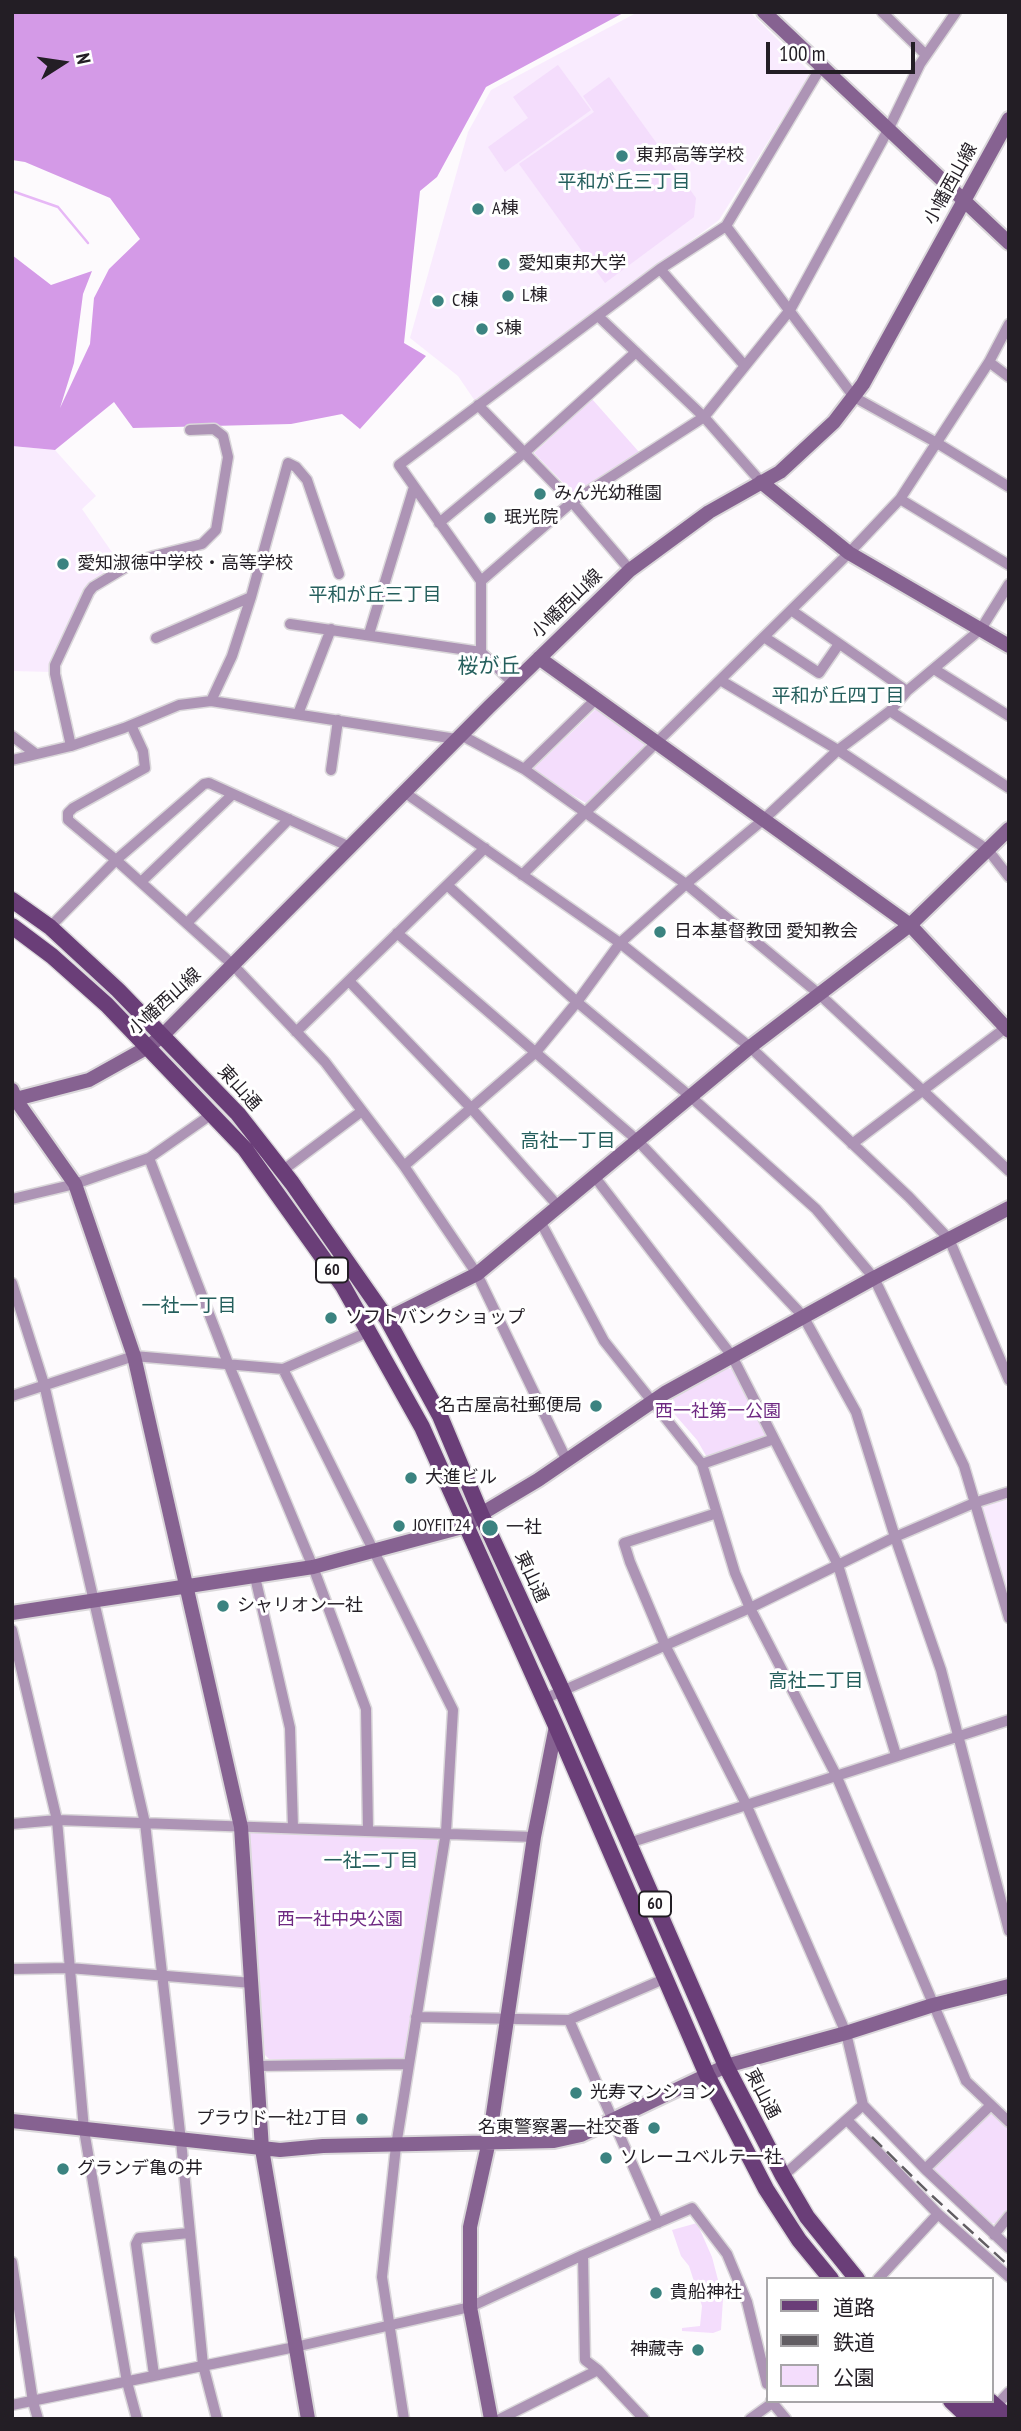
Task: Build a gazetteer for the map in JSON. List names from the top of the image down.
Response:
{
  "streets": {
    "main road": ["東山通", "60"],
    "street": ["小幡西山線"]
  },
  "crossings": [
    ["小幡西山線", "東山通"]
  ],
  "districts": [
    "平和が丘三丁目",
    "平和が丘三丁目",
    "桜が丘",
    "平和が丘四丁目",
    "高社一丁目",
    "一社一丁目",
    "高社二丁目",
    "一社二丁目"
  ],
  "parks": ["西一社第一公園", "西一社中央公園"],
  "places": [
    "東邦高等学校",
    "A棟",
    "愛知東邦大学",
    "L棟",
    "C棟",
    "S棟",
    "みん光幼稚園",
    "珉光院",
    "愛知淑徳中学校・高等学校",
    "日本基督教団 愛知教会",
    "ソフトバンクショップ",
    "名古屋高社郵便局",
    "大進ビル",
    "JOYFIT24",
    "一社",
    "シャリオン一社",
    "光寿マンション",
    "プラウド一社2丁目",
    "名東警察署一社交番",
    "ソレーユベルテ一社",
    "グランデ亀の井",
    "貴船神社",
    "神藏寺"
  ],
  "legend": ["道路", "鉄道", "公園"],
  "scale_bar": "100 m",
  "north": "right"
}
